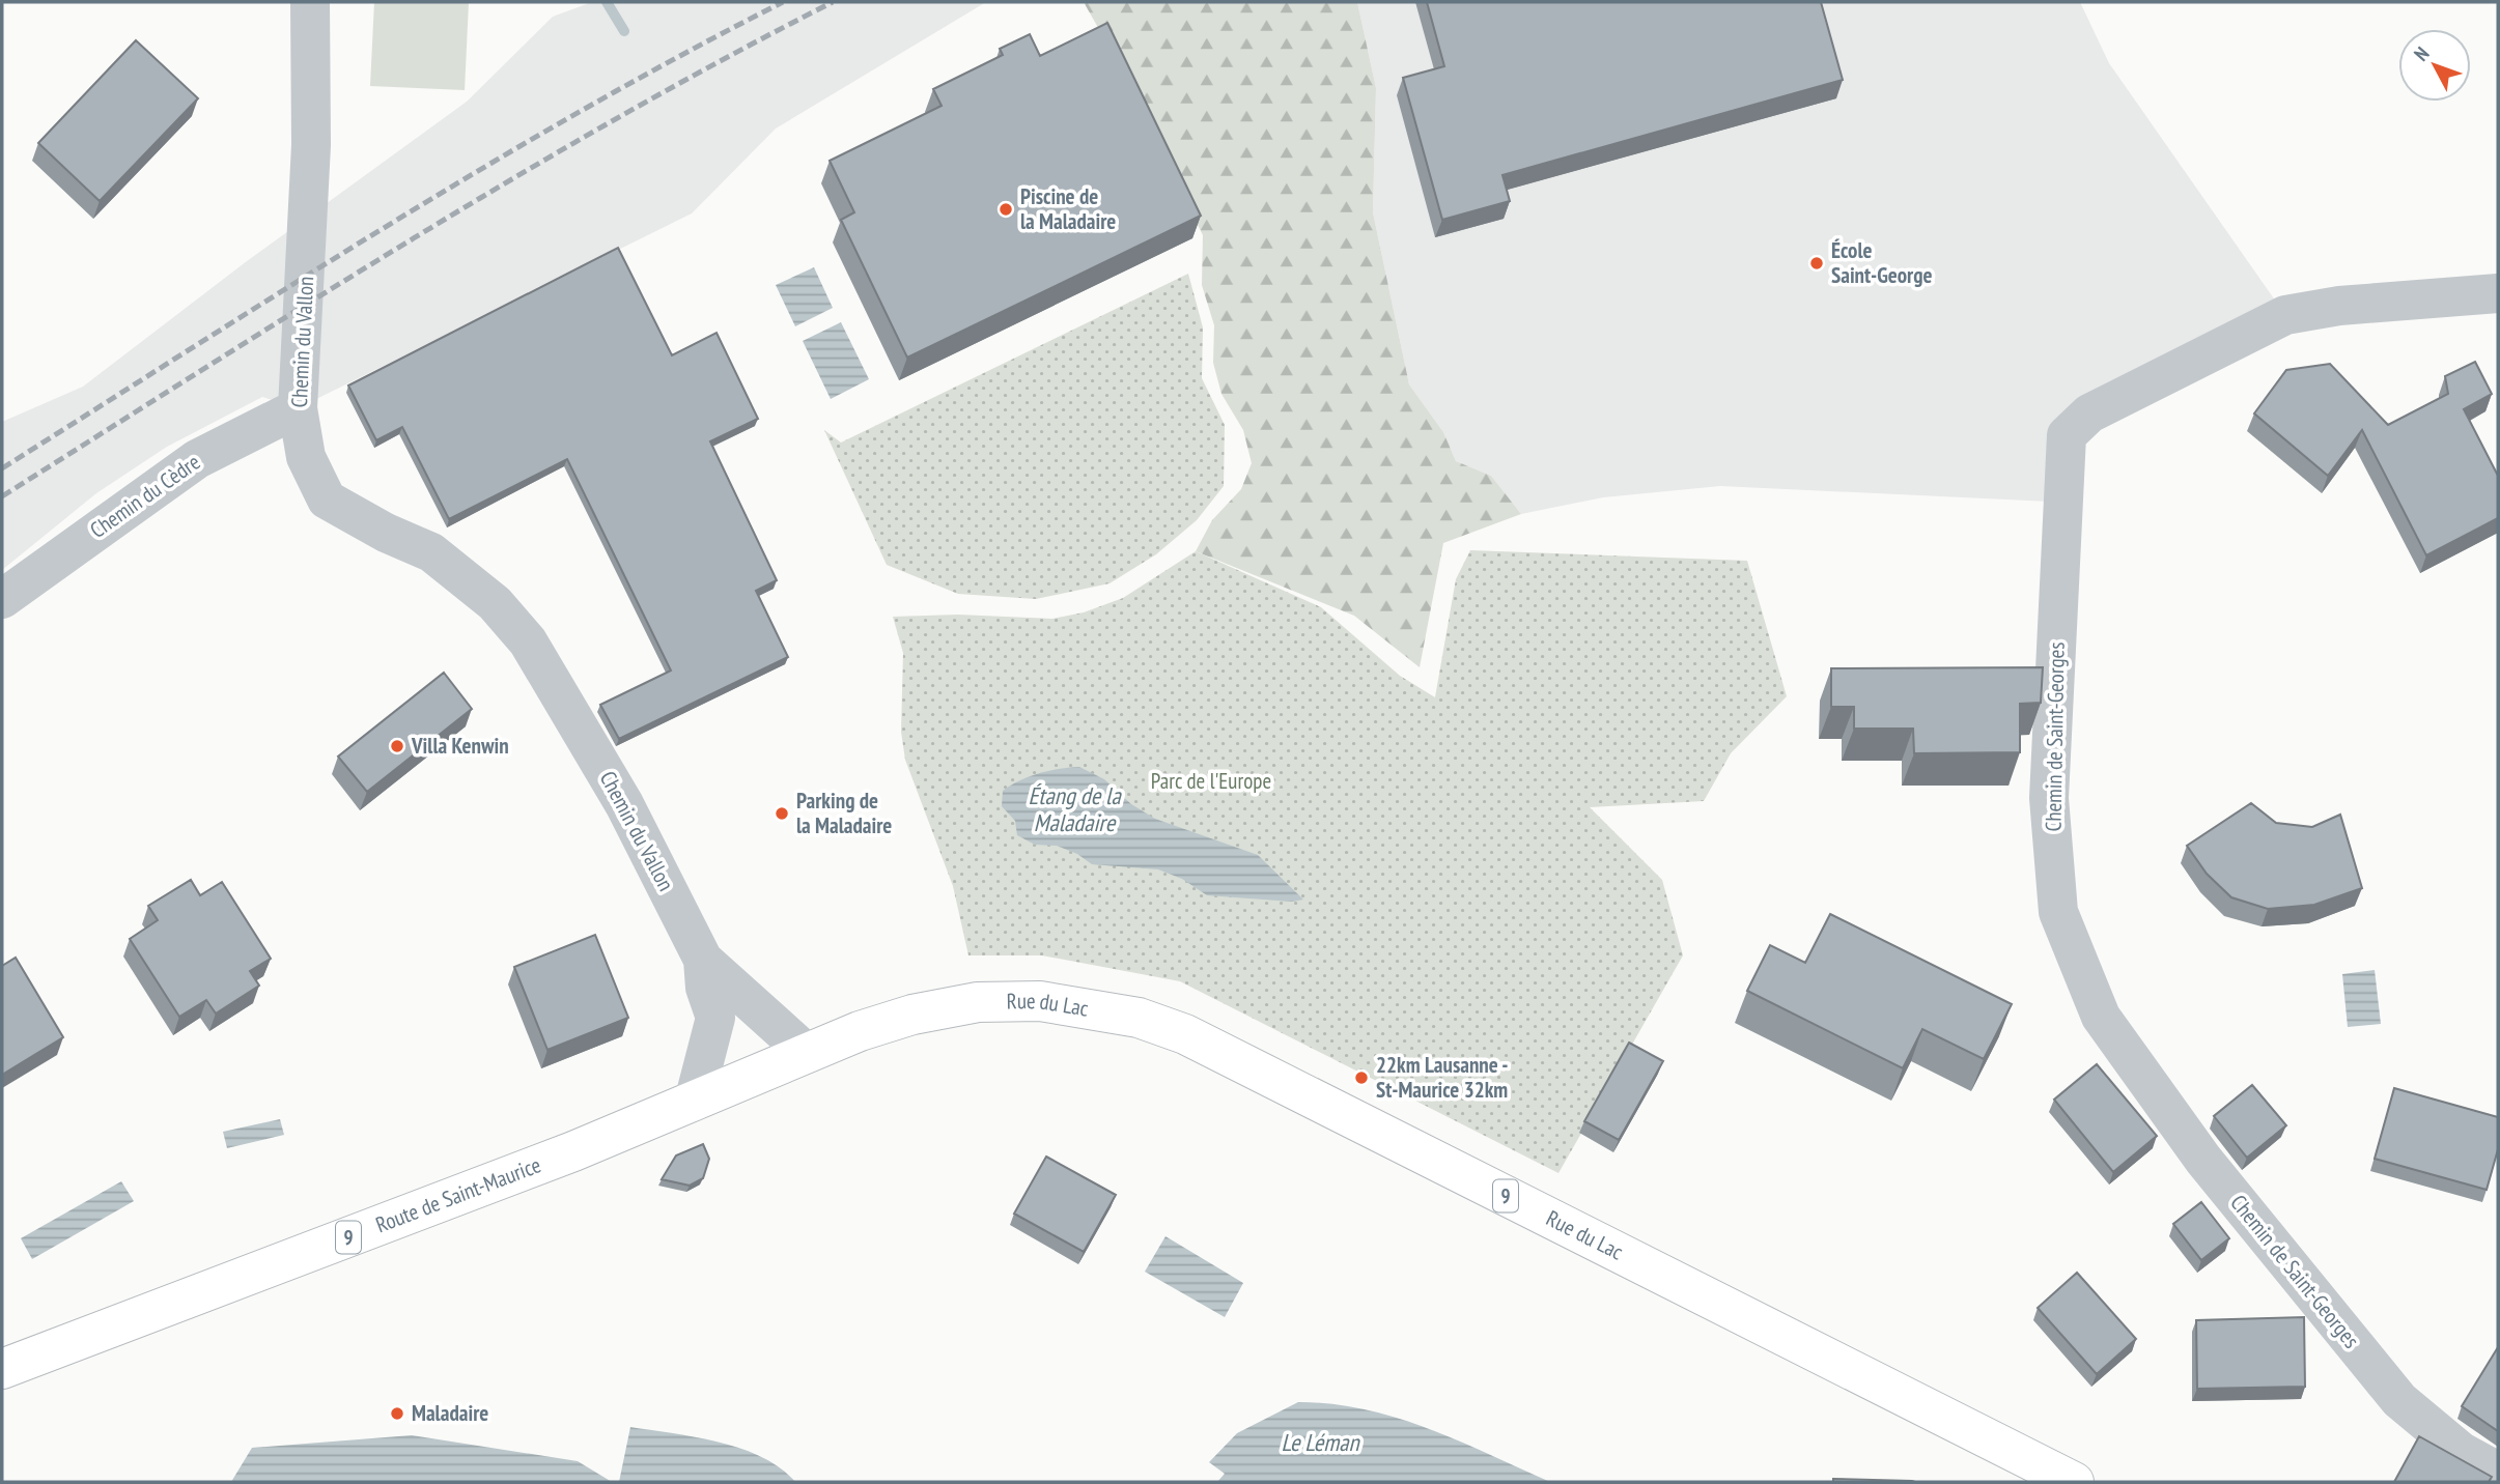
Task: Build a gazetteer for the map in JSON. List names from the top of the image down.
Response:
{
  "streets": {
    "main road": ["Rue du Lac", "Route de Saint-Maurice", "9"],
    "street": ["Chemin du Vallon", "Chemin du Cèdre", "Chemin de Saint-Georges"]
  },
  "crossings": [
    ["Chemin du Vallon", "Chemin du Cèdre"],
    ["Chemin du Vallon", "Route de Saint-Maurice"],
    ["Rue du Lac", "Route de Saint-Maurice"]
  ],
  "water": ["Étang de la Maladaire", "Le Léman"],
  "parks": ["Parc de l'Europe"],
  "places": [
    "Piscine de la Maladaire",
    "École Saint-George",
    "Villa Kenwin",
    "Parking de la Maladaire",
    "22km Lausanne - St-Maurice 32km",
    "Maladaire"
  ],
  "north": "top left"
}
